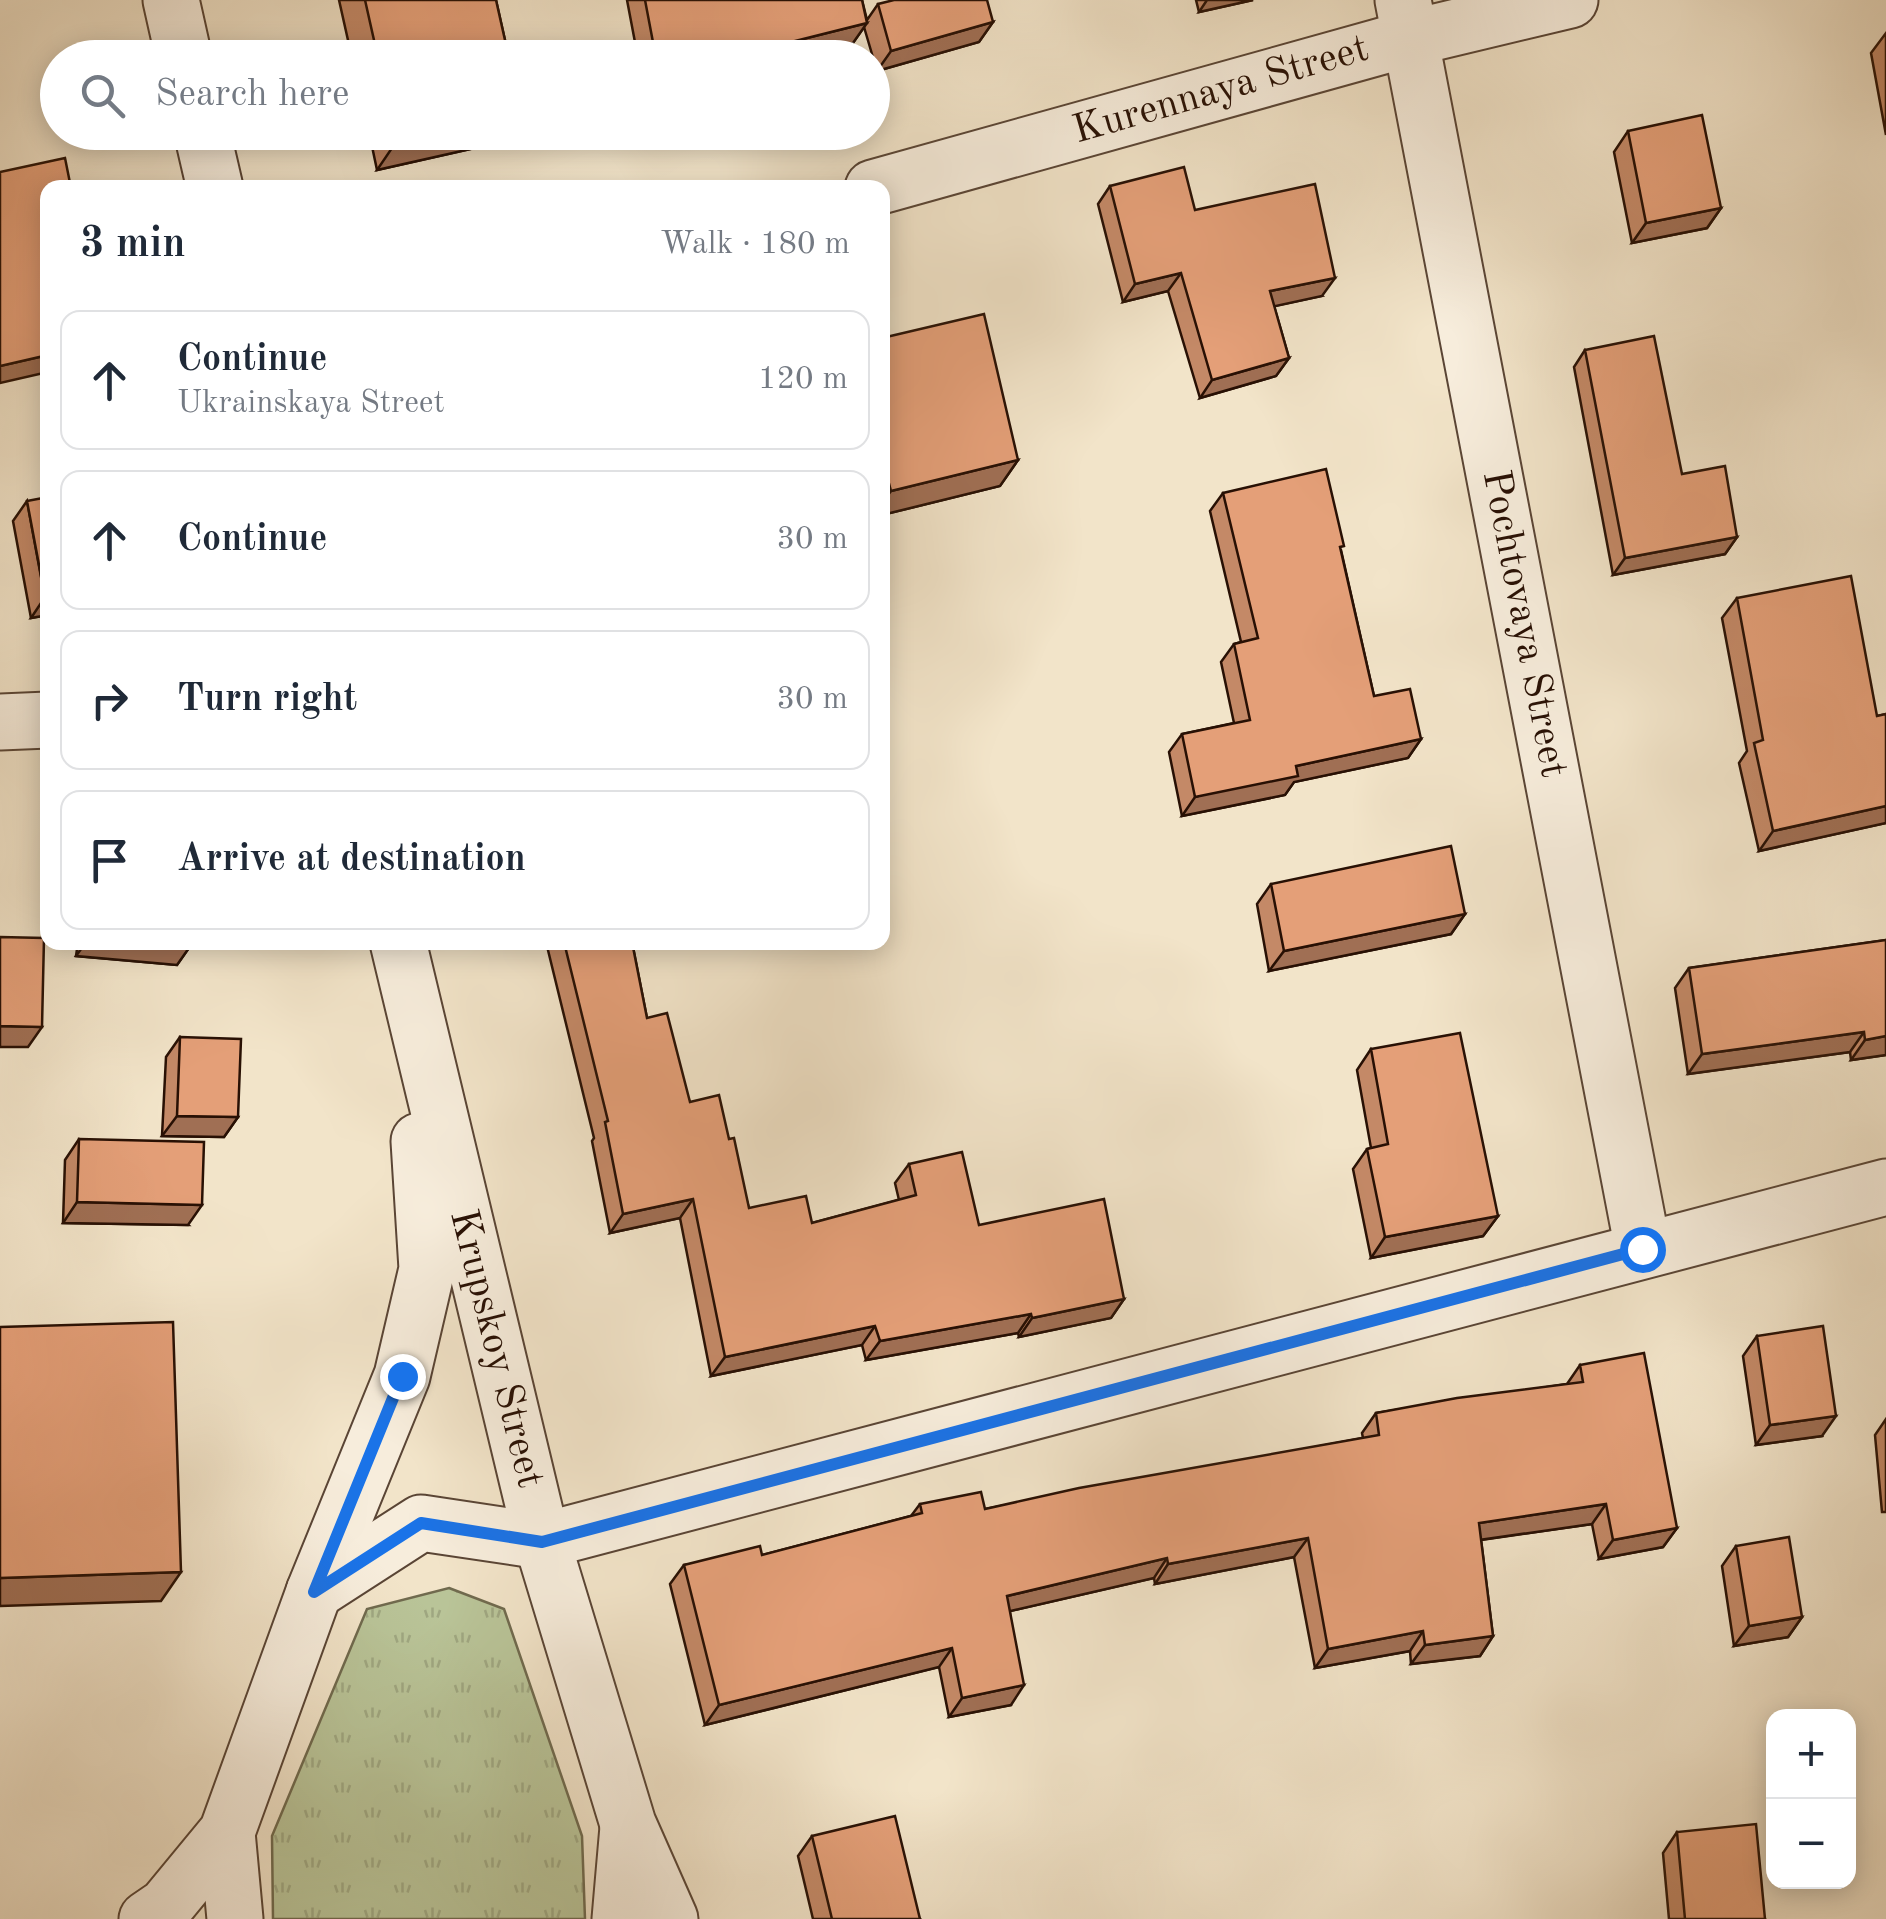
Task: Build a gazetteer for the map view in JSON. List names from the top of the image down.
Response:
{
  "streets": {
    "street": ["Kurennaya Street", "Pochtovaya Street", "Krupskoy Street"]
  },
  "crossings": [
    ["Kurennaya Street", "Pochtovaya Street"]
  ],
  "page": {
    "search": "Search here",
    "heading": ["3 min", "Walk · 180 m"],
    "list": [
      ["Continue", "Ukrainskaya Street", "120 m"],
      ["Continue", "30 m"],
      ["Turn right", "30 m"],
      "Arrive at destination"
    ],
    "map_buttons": ["+", "−"]
  }
}
